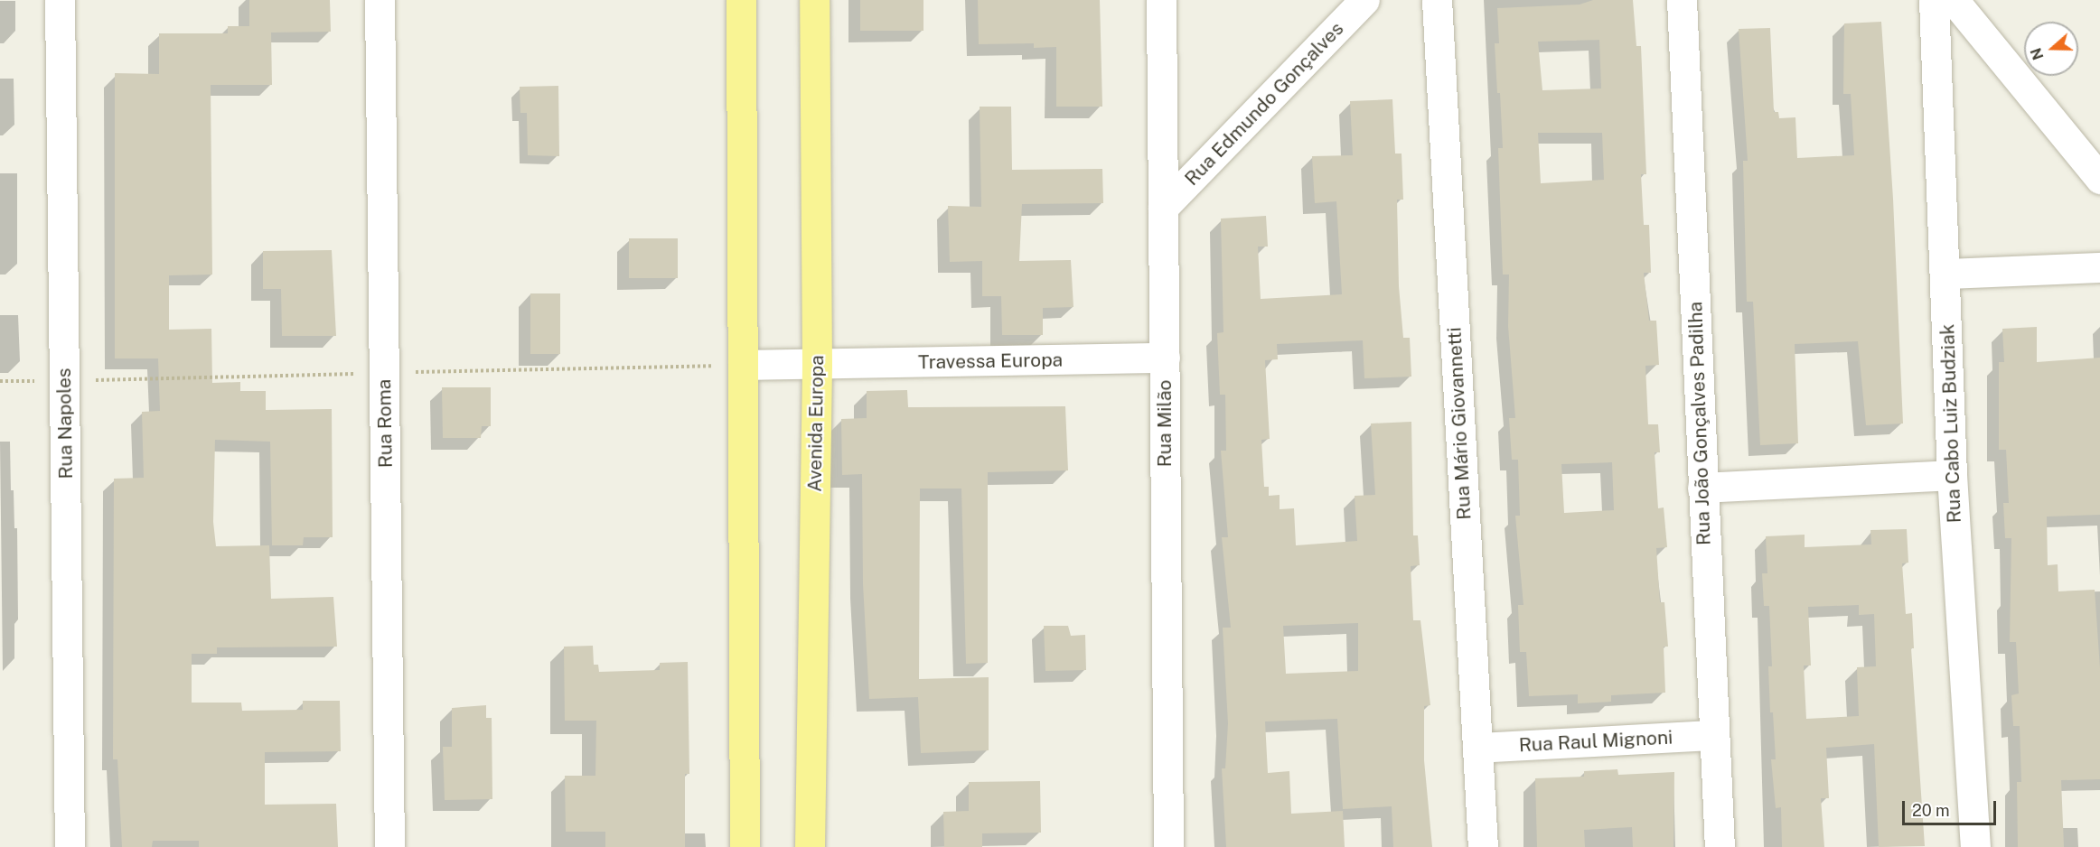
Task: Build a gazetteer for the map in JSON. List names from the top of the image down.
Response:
{
  "streets": {
    "main road": ["Avenida Europa"],
    "street": [
      "Rua Edmundo Gonçalves",
      "Travessa Europa",
      "Rua Napoles",
      "Rua Roma",
      "Rua Milão",
      "Rua Mário Giovannetti",
      "Rua João Gonçalves Padilha",
      "Rua Cabo Luiz Budziak",
      "Rua Raul Mignoni"
    ]
  },
  "crossings": [
    ["Rua Edmundo Gonçalves", "Rua Milão"],
    ["Travessa Europa", "Avenida Europa"],
    ["Travessa Europa", "Rua Milão"],
    ["Rua Mário Giovannetti", "Rua Raul Mignoni"],
    ["Rua João Gonçalves Padilha", "Rua Raul Mignoni"]
  ],
  "scale_bar": "20 m",
  "north": "left"
}
